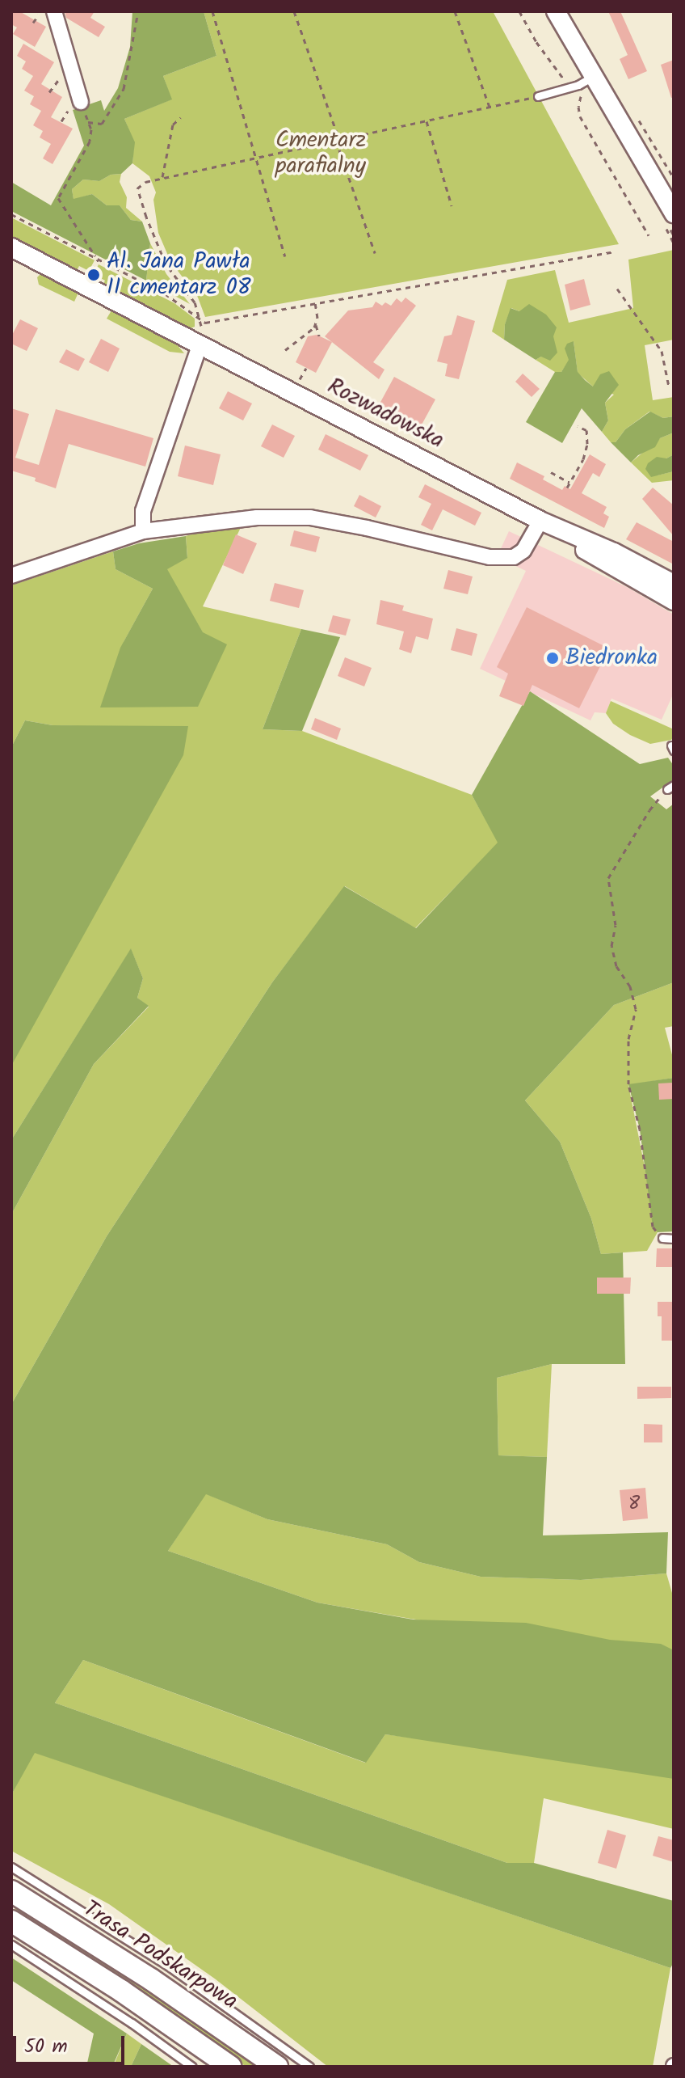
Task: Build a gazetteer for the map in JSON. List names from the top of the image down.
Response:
{
  "streets": {
    "main road": ["Trasa Podskarpowa"],
    "street": ["Rozwadowska"]
  },
  "parks": ["Cmentarz parafialny"],
  "places": ["Al. Jana Pawła II cmentarz 08", "Biedronka"],
  "house_numbers": ["8"],
  "scale_bar": "50 m"
}
